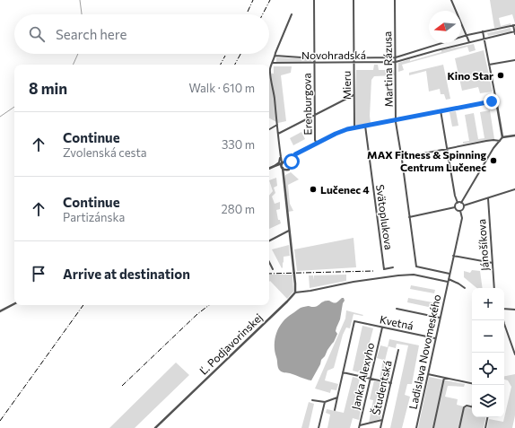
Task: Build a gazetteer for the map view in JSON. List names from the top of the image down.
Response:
{
  "streets": {
    "street": [
      "Novohradská",
      "Martina Rázusa",
      "Mieru",
      "Erenburgova",
      "Svätoplukova",
      "Jánošíkova",
      "Kvetná",
      "Ľ. Podjavorinskej",
      "Ladislava Novomeského",
      "Janka Alexyho",
      "Študentská"
    ]
  },
  "crossings": [
    ["Novohradská", "Martina Rázusa"],
    ["Novohradská", "Mieru"],
    ["Novohradská", "Erenburgova"],
    ["Martina Rázusa", "Ladislava Novomeského"],
    ["Kvetná", "Ladislava Novomeského"],
    ["Kvetná", "Janka Alexyho"]
  ],
  "places": ["Kino Star", "MAX Fitness & Spinning Centrum Lučenec", "Lučenec 4"],
  "north": "left",
  "page": {
    "search": "Search here",
    "heading": ["8 min", "Walk · 610 m"],
    "list": [
      ["Continue", "Zvolenská cesta", "330 m"],
      ["Continue", "Partizánska", "280 m"],
      "Arrive at destination"
    ],
    "map_buttons": ["+", "−"]
  }
}
